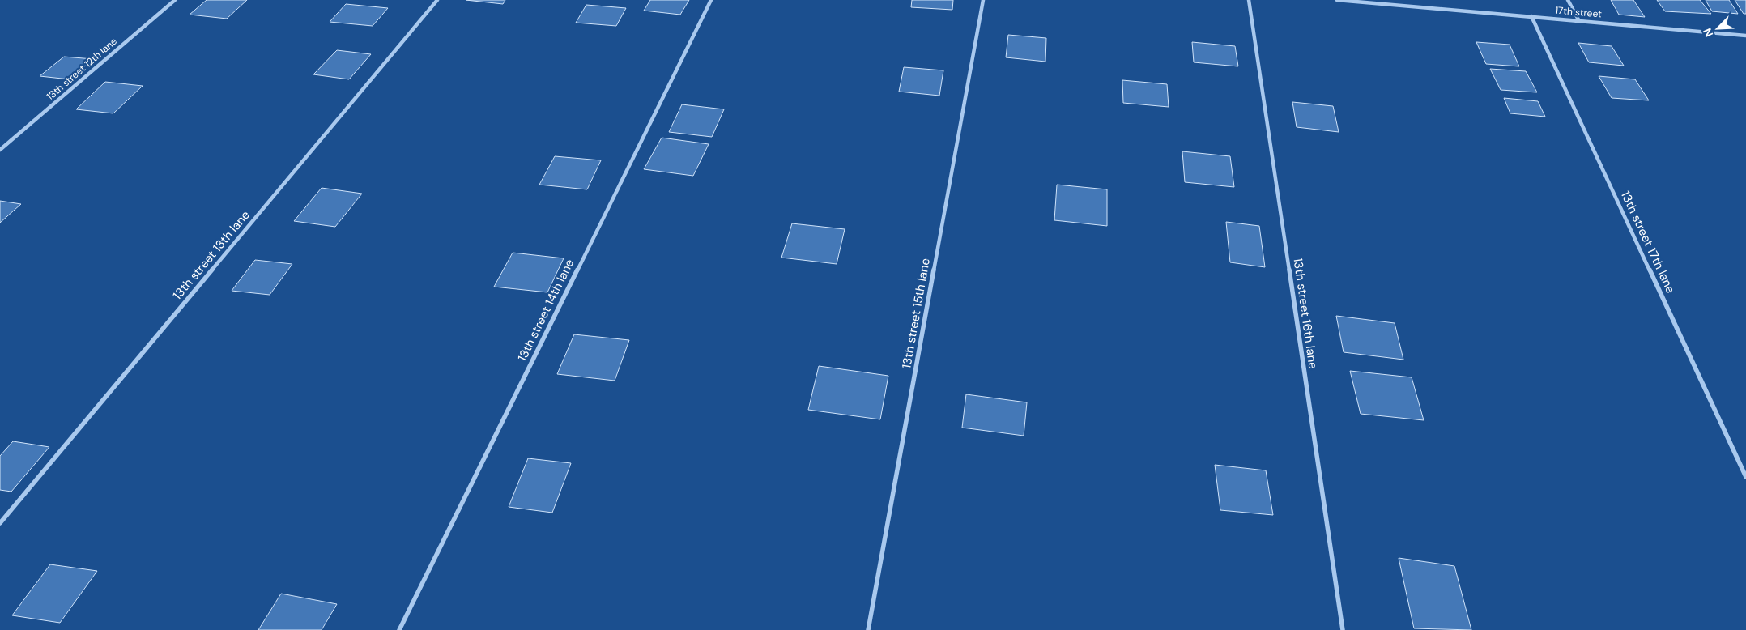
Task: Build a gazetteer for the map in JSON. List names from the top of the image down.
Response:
{
  "streets": {
    "street": [
      "17th street",
      "13th street 12th lane",
      "13th street 17th lane",
      "13th street 13th lane",
      "13th street 14th lane",
      "13th street 15th lane",
      "13th street 16th lane"
    ]
  },
  "crossings": [
    ["17th street", "13th street 17th lane"]
  ],
  "north": "bottom left"
}
